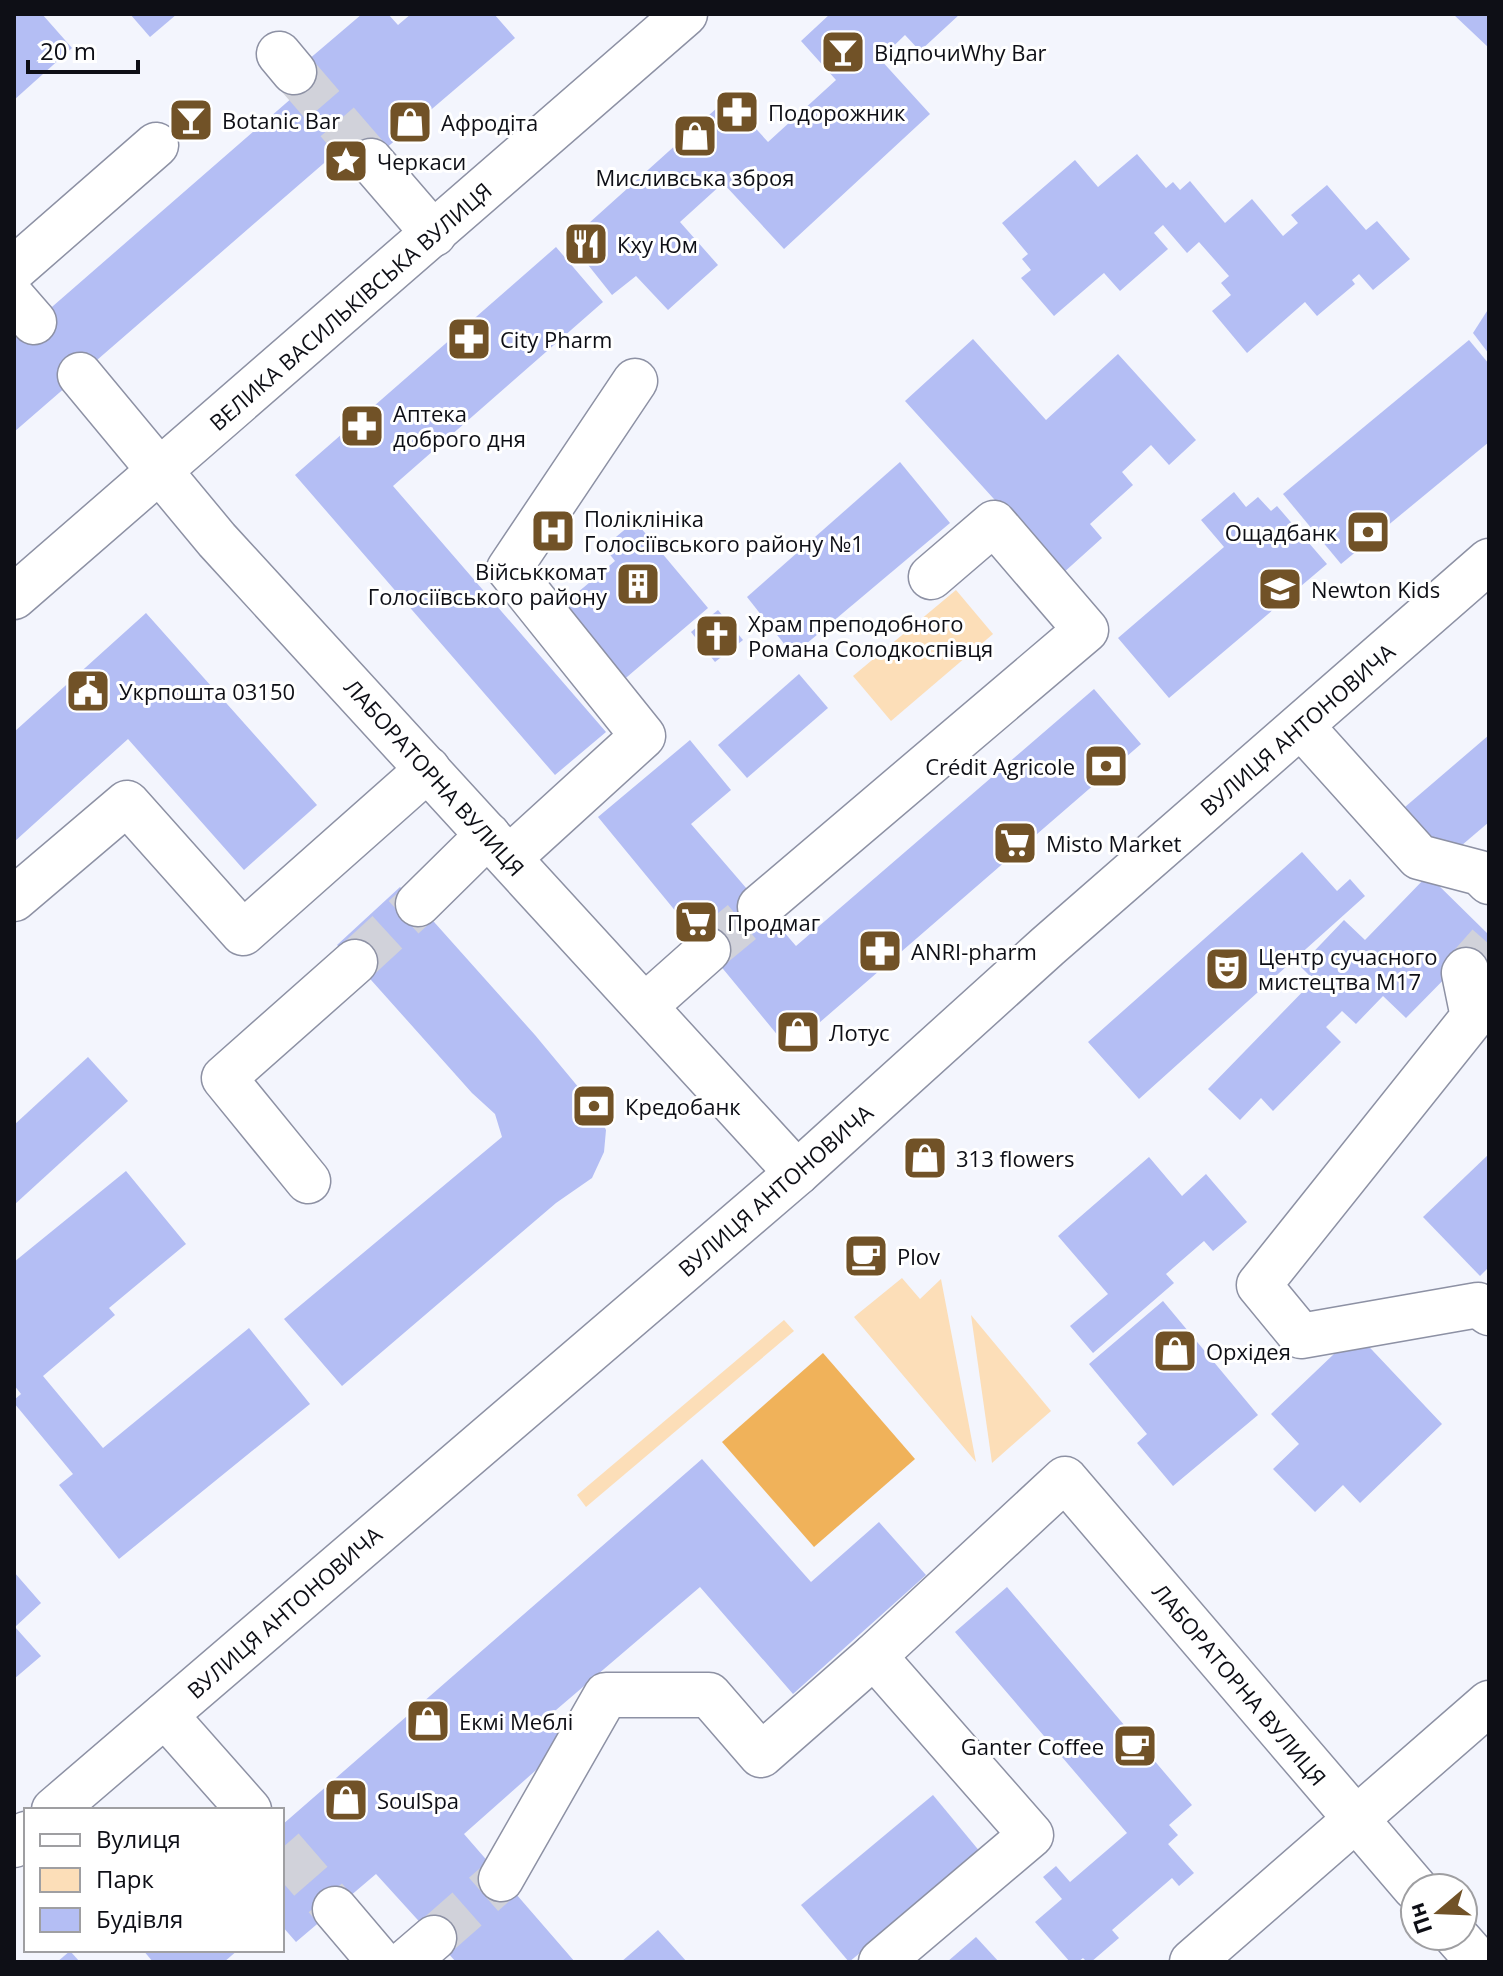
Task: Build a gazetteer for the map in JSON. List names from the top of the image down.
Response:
{
  "streets": {
    "main road": ["ВЕЛИКА ВАСИЛЬКІВСЬКА ВУЛИЦЯ", "ВУЛИЦЯ АНТОНОВИЧА", "ЛАБОРАТОРНА ВУЛИЦЯ"]
  },
  "crossings": [
    ["ВЕЛИКА ВАСИЛЬКІВСЬКА ВУЛИЦЯ", "ЛАБОРАТОРНА ВУЛИЦЯ"],
    ["ВУЛИЦЯ АНТОНОВИЧА", "ЛАБОРАТОРНА ВУЛИЦЯ"]
  ],
  "places": {
    "bar": ["ВідпочиWhy Bar", "Botanic Bar"],
    "pharmacy": [
      "Подорожник",
      "City Pharm",
      "Аптека доброго дня",
      "ANRI-pharm"
    ],
    "shop": [
      "Афродіта",
      "Мисливська зброя",
      "Лотус",
      "313 flowers",
      "Орхідея",
      "Екмі Меблі",
      "SoulSpa"
    ],
    "place": ["Черкаси"],
    "restaurant": ["Кху Юм"],
    "hospital": ["Поліклініка Голосіївського району №1"],
    "bank": ["Ощадбанк", "Crédit Agricole", "Кредобанк"],
    "building": ["Військкомат Голосіївського району"],
    "school or university": ["Newton Kids"],
    "church": ["Храм преподобного Романа Солодкоспівця"],
    "public building": ["Укрпошта 03150"],
    "supermarket": ["Misto Market", "Продмаг"],
    "theatre": ["Центр сучасного мистецтва M17"],
    "cafe": ["Plov", "Ganter Coffee"]
  },
  "legend": ["Вулиця", "Парк", "Будівля"],
  "scale_bar": "20 m",
  "north": "left"
}
